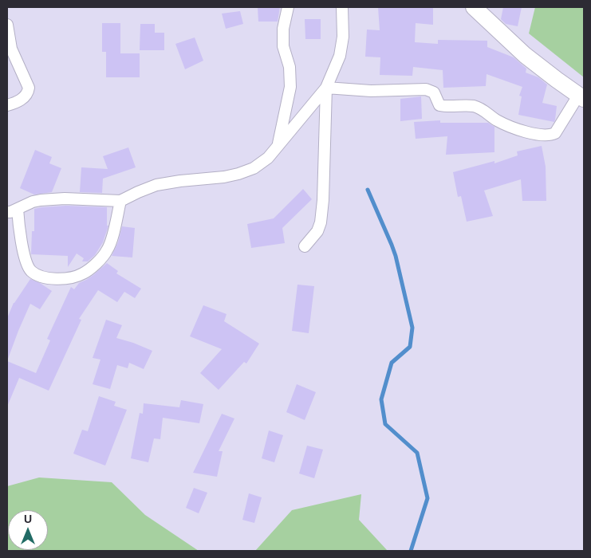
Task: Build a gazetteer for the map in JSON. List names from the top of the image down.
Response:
{
  "north": "top"
}
